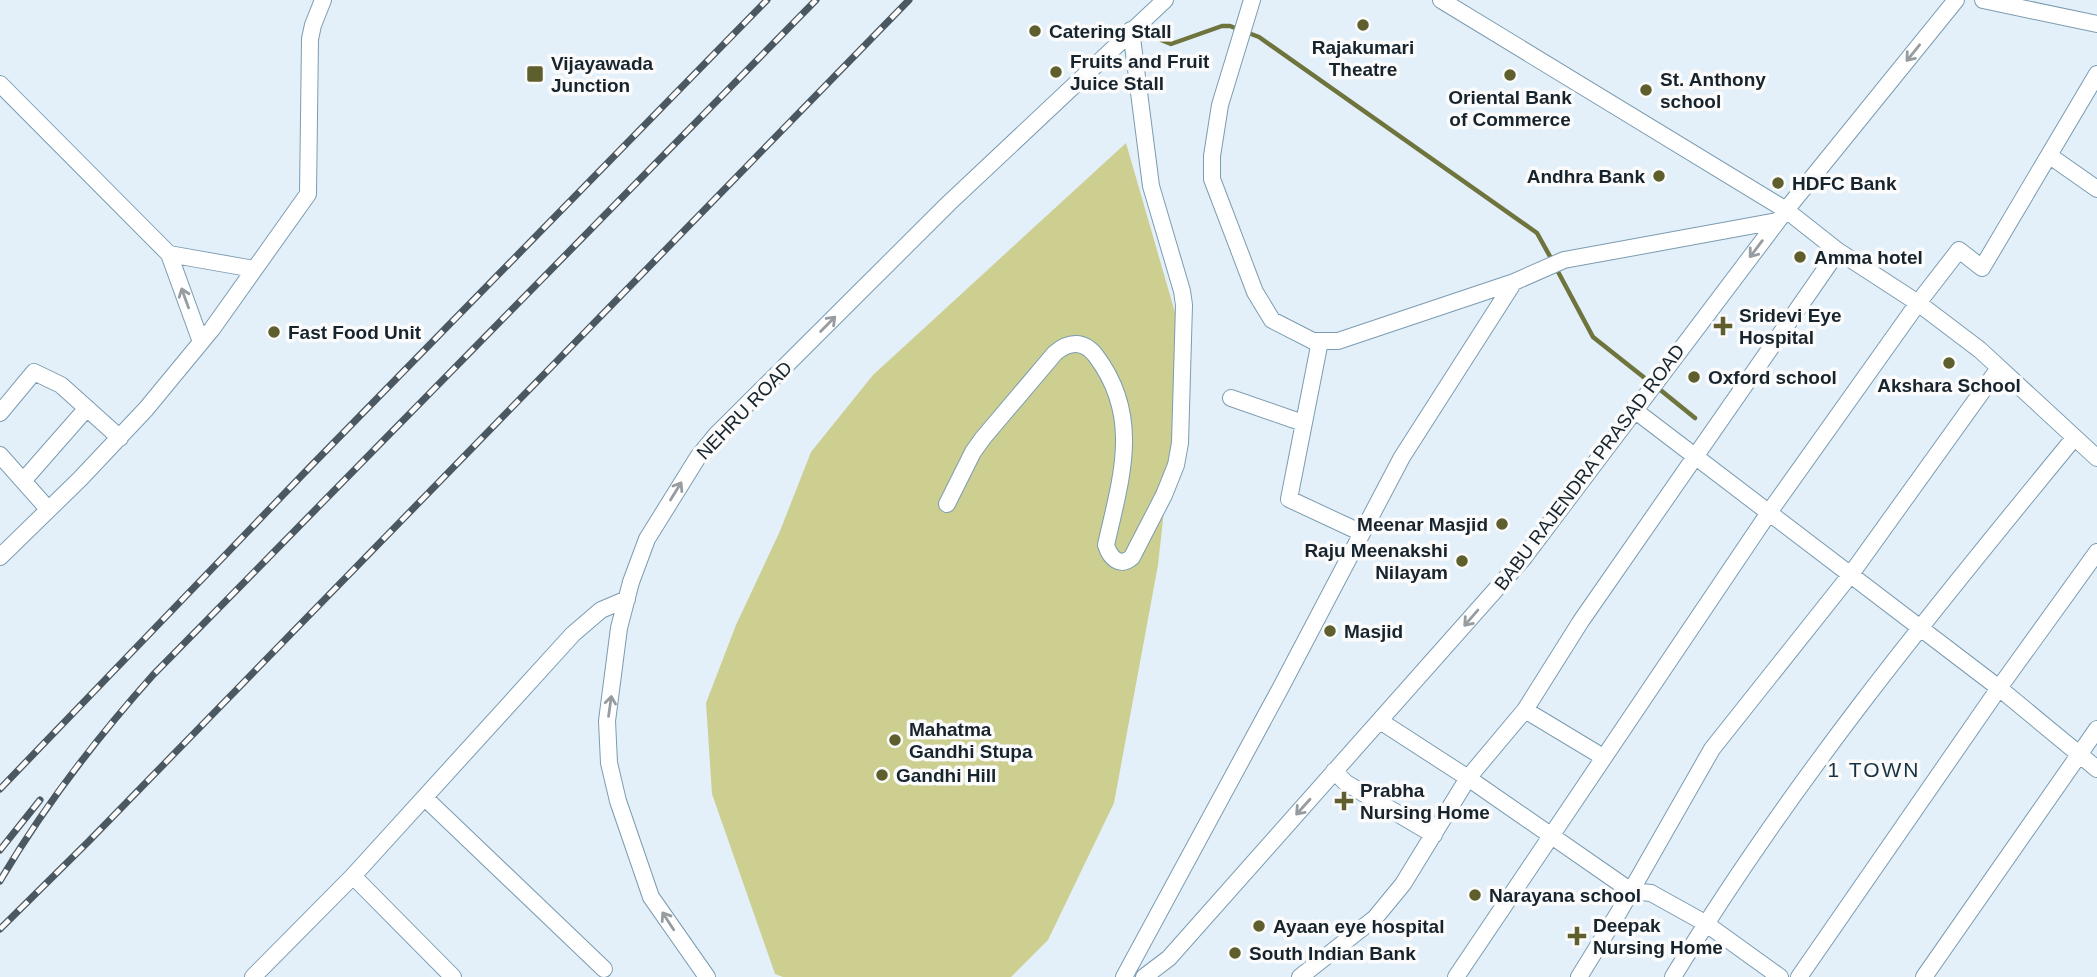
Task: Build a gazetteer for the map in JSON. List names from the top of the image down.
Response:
{
  "streets": {
    "street": ["NEHRU ROAD", "BABU RAJENDRA PRASAD ROAD"]
  },
  "one_way": ["NEHRU ROAD"],
  "districts": ["1 TOWN"],
  "places": {
    "other": [
      "Rajakumari Theatre",
      "Catering Stall",
      "Fruits and Fruit Juice Stall",
      "Oriental Bank of Commerce",
      "St. Anthony school",
      "Andhra Bank",
      "HDFC Bank",
      "Amma hotel",
      "Fast Food Unit",
      "Akshara School",
      "Oxford school",
      "Meenar Masjid",
      "Raju Meenakshi Nilayam",
      "Masjid",
      "Mahatma Gandhi Stupa",
      "Gandhi Hill",
      "Narayana school",
      "Ayaan eye hospital",
      "South Indian Bank"
    ],
    "transit": ["Vijayawada Junction"],
    "health": ["Sridevi Eye Hospital", "Prabha Nursing Home", "Deepak Nursing Home"]
  }
}
